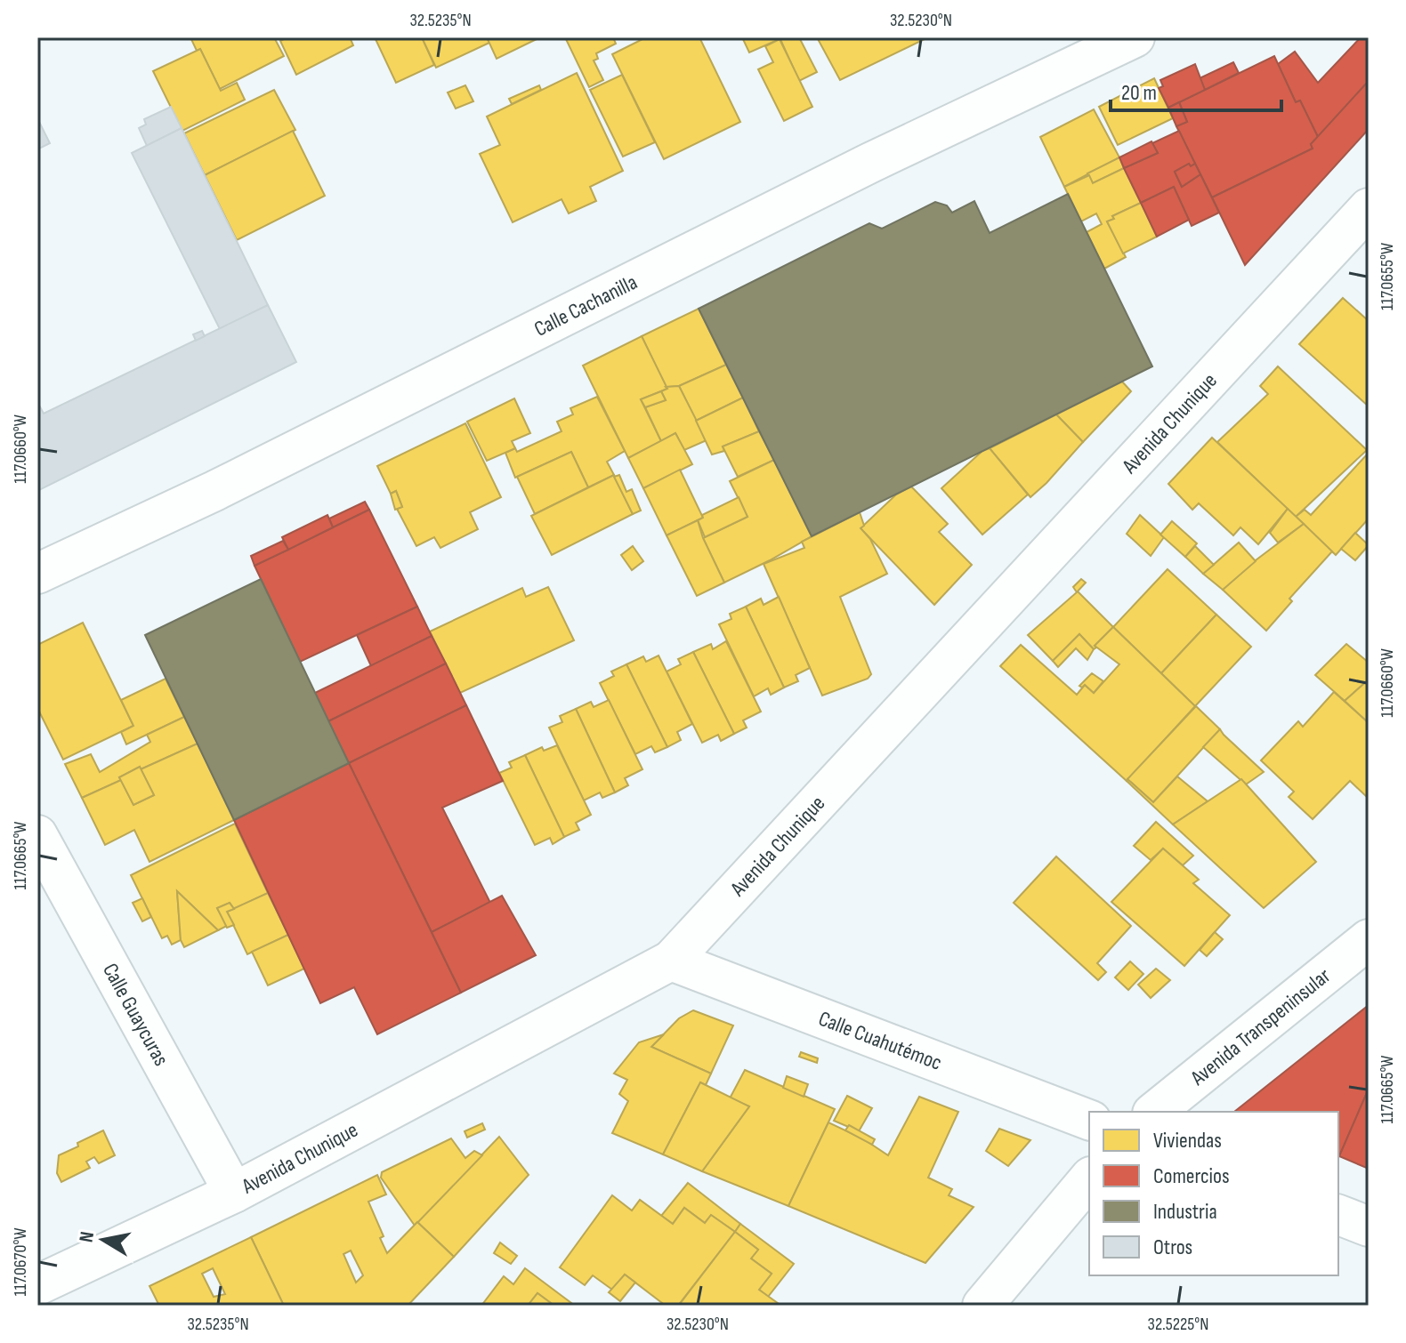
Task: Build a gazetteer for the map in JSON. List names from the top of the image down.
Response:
{
  "streets": {
    "street": [
      "Calle Cachanilla",
      "Avenida Chunique",
      "Calle Guaycuras",
      "Avenida Transpeninsular",
      "Calle Cuahutémoc"
    ]
  },
  "crossings": [
    ["Avenida Chunique", "Calle Guaycuras"],
    ["Avenida Chunique", "Calle Cuahutémoc"]
  ],
  "legend": [
    "Viviendas",
    "Comercios",
    "Industria",
    "Otros"
  ],
  "scale_bar": "20 m",
  "north": "left",
  "coordinates": [
    "32.5235°N",
    "32.5230°N",
    "117.0655°W",
    "117.0660°W",
    "117.0665°W",
    "117.0670°W",
    "32.5225°N"
  ]
}
